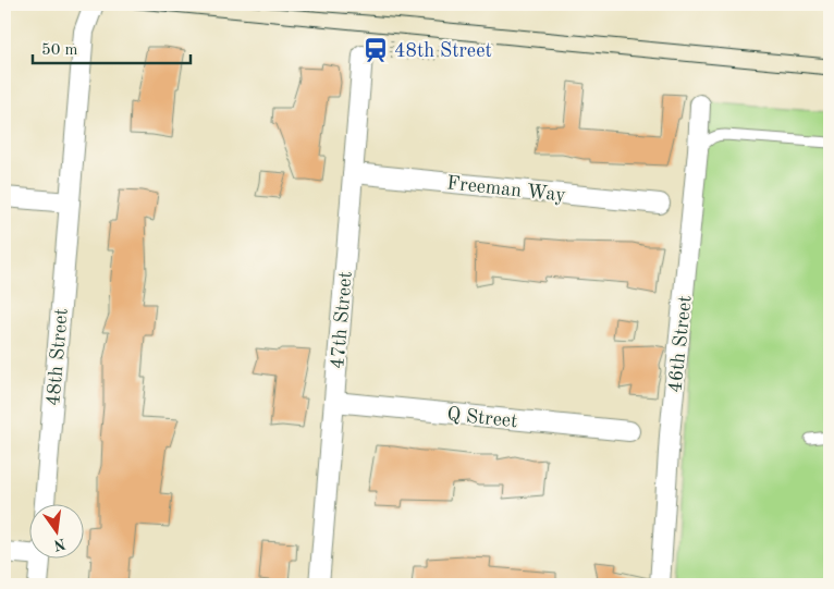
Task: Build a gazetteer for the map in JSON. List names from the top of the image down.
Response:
{
  "streets": {
    "street": [
      "Freeman Way",
      "47th Street",
      "46th Street",
      "48th Street",
      "Q Street"
    ]
  },
  "crossings": [
    ["Freeman Way", "47th Street"],
    ["47th Street", "Q Street"]
  ],
  "places": {
    "station": ["48th Street"]
  },
  "scale_bar": "50 m",
  "north": "bottom"
}
